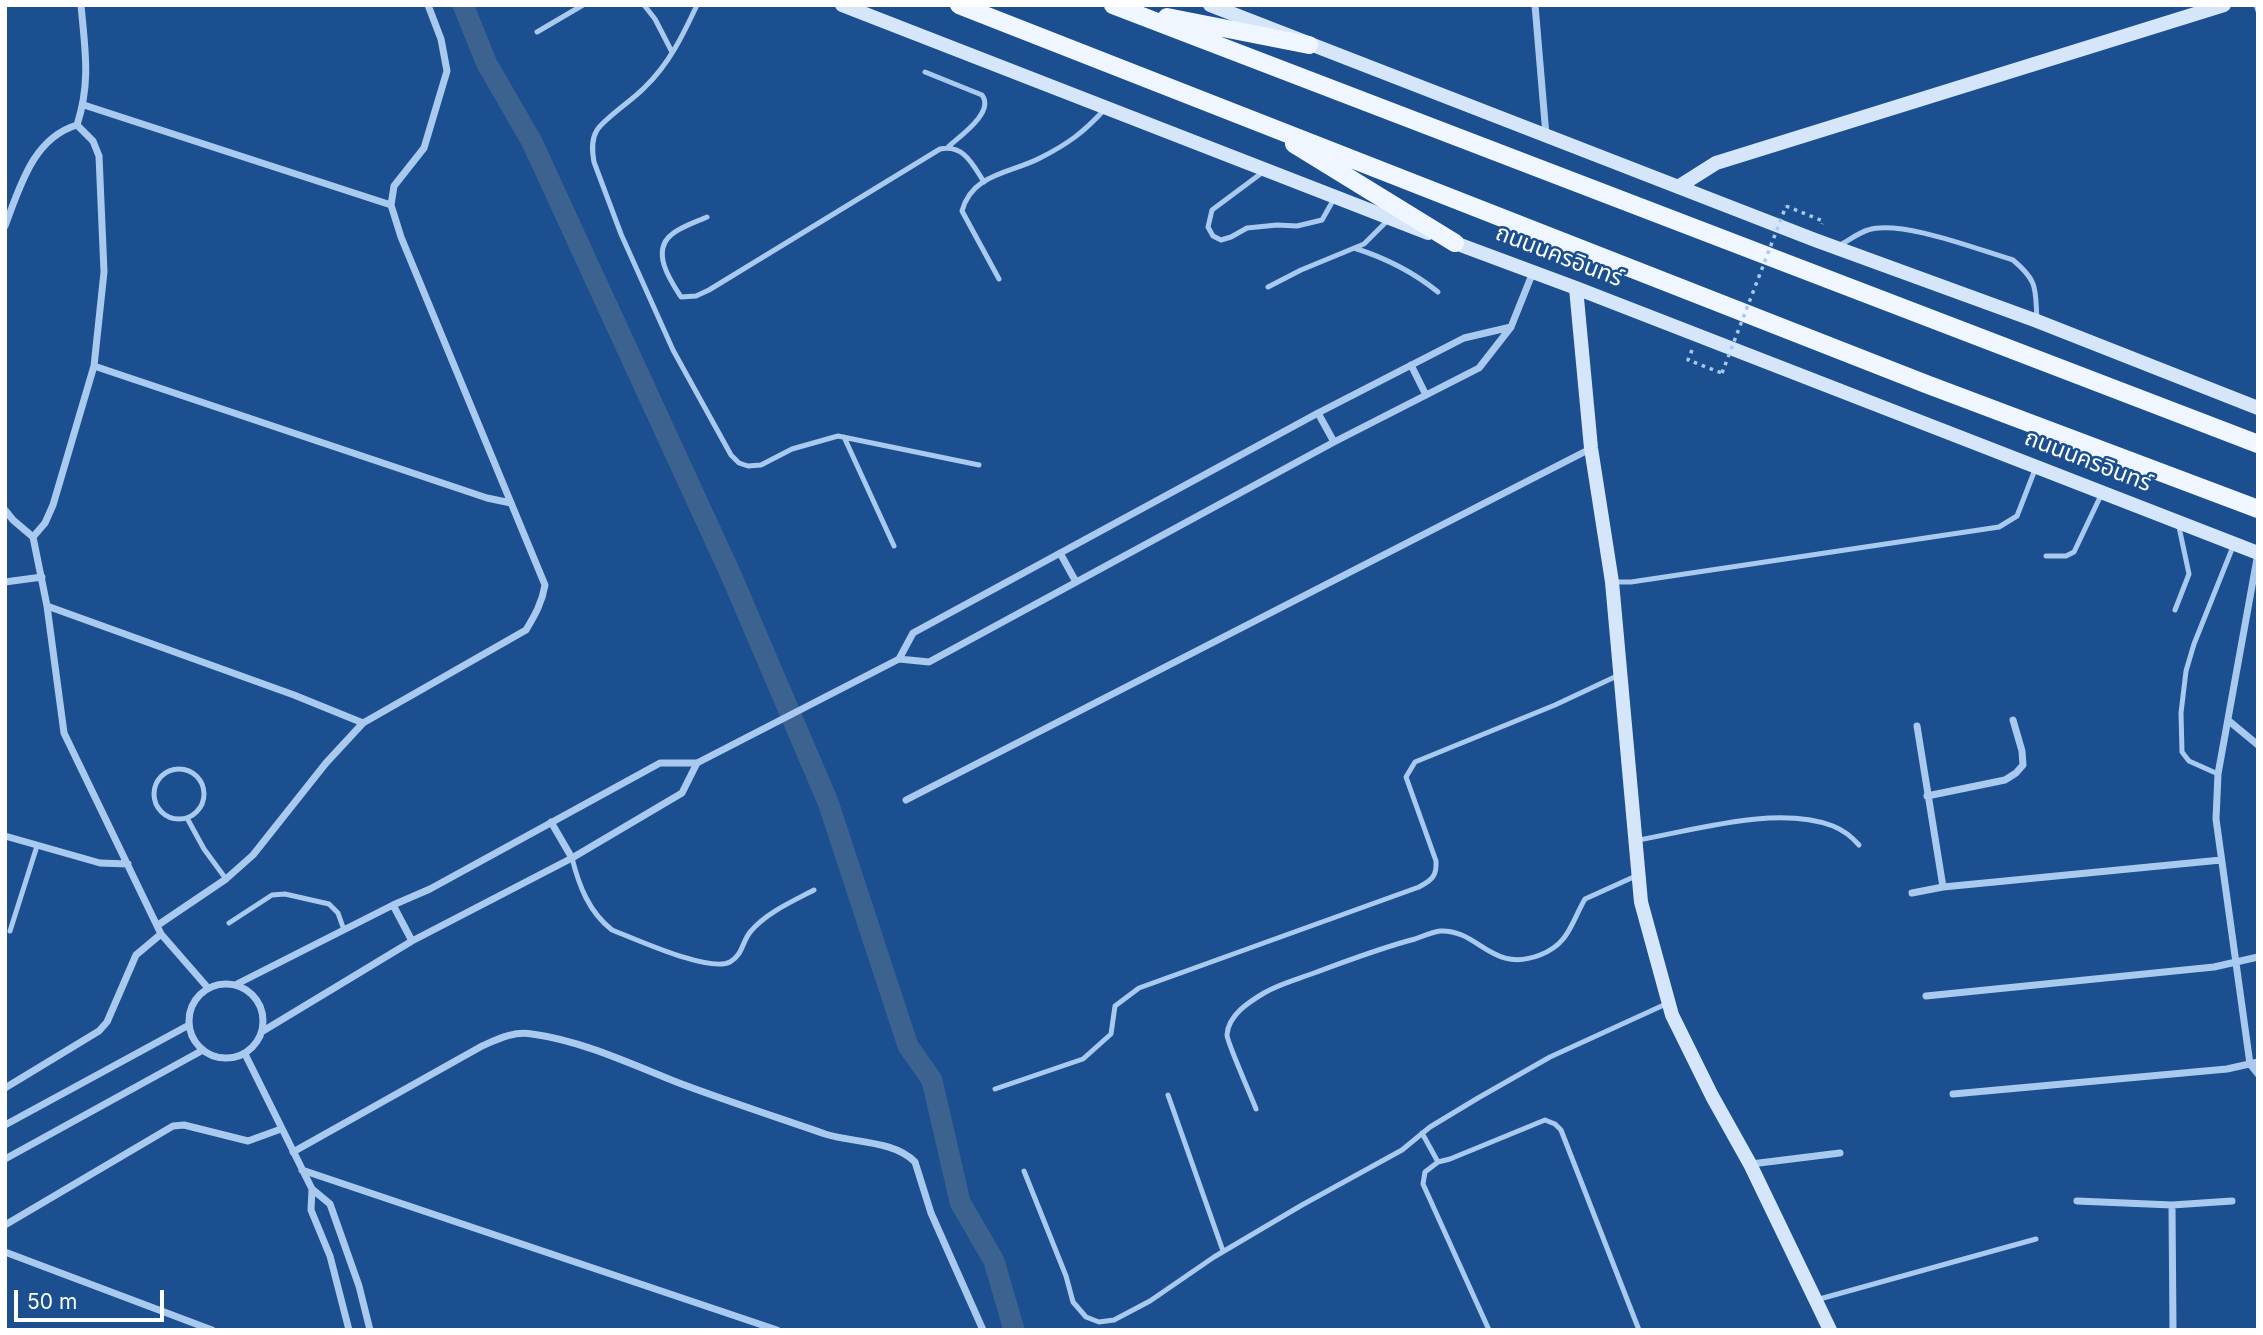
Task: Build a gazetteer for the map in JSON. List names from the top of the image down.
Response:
{
  "streets": {
    "main road": ["ถนนนครอินทร์"]
  },
  "scale_bar": "50 m"
}
